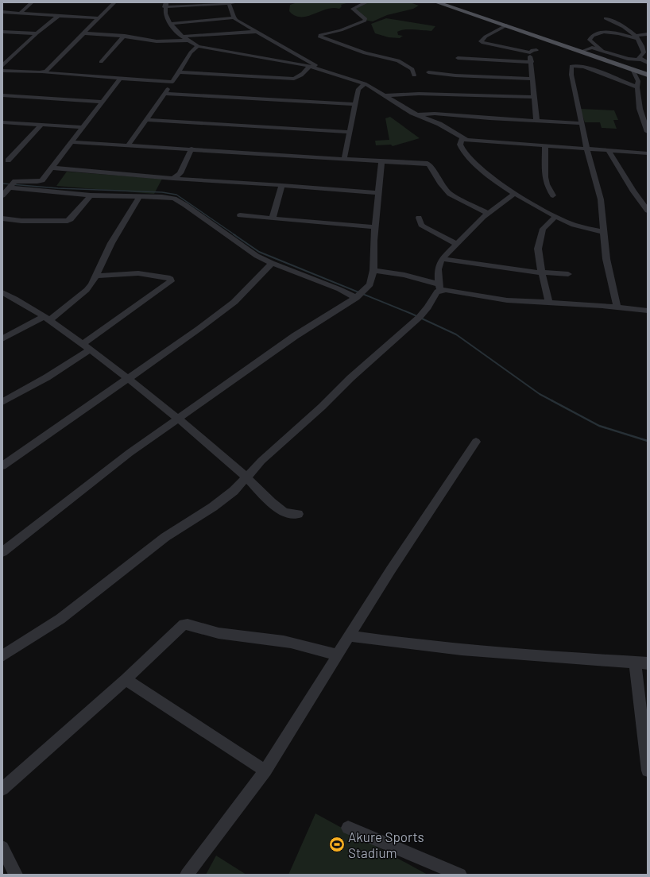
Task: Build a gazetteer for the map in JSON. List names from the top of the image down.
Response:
{
  "places": {
    "sports": ["Akure Sports Stadium"]
  }
}
